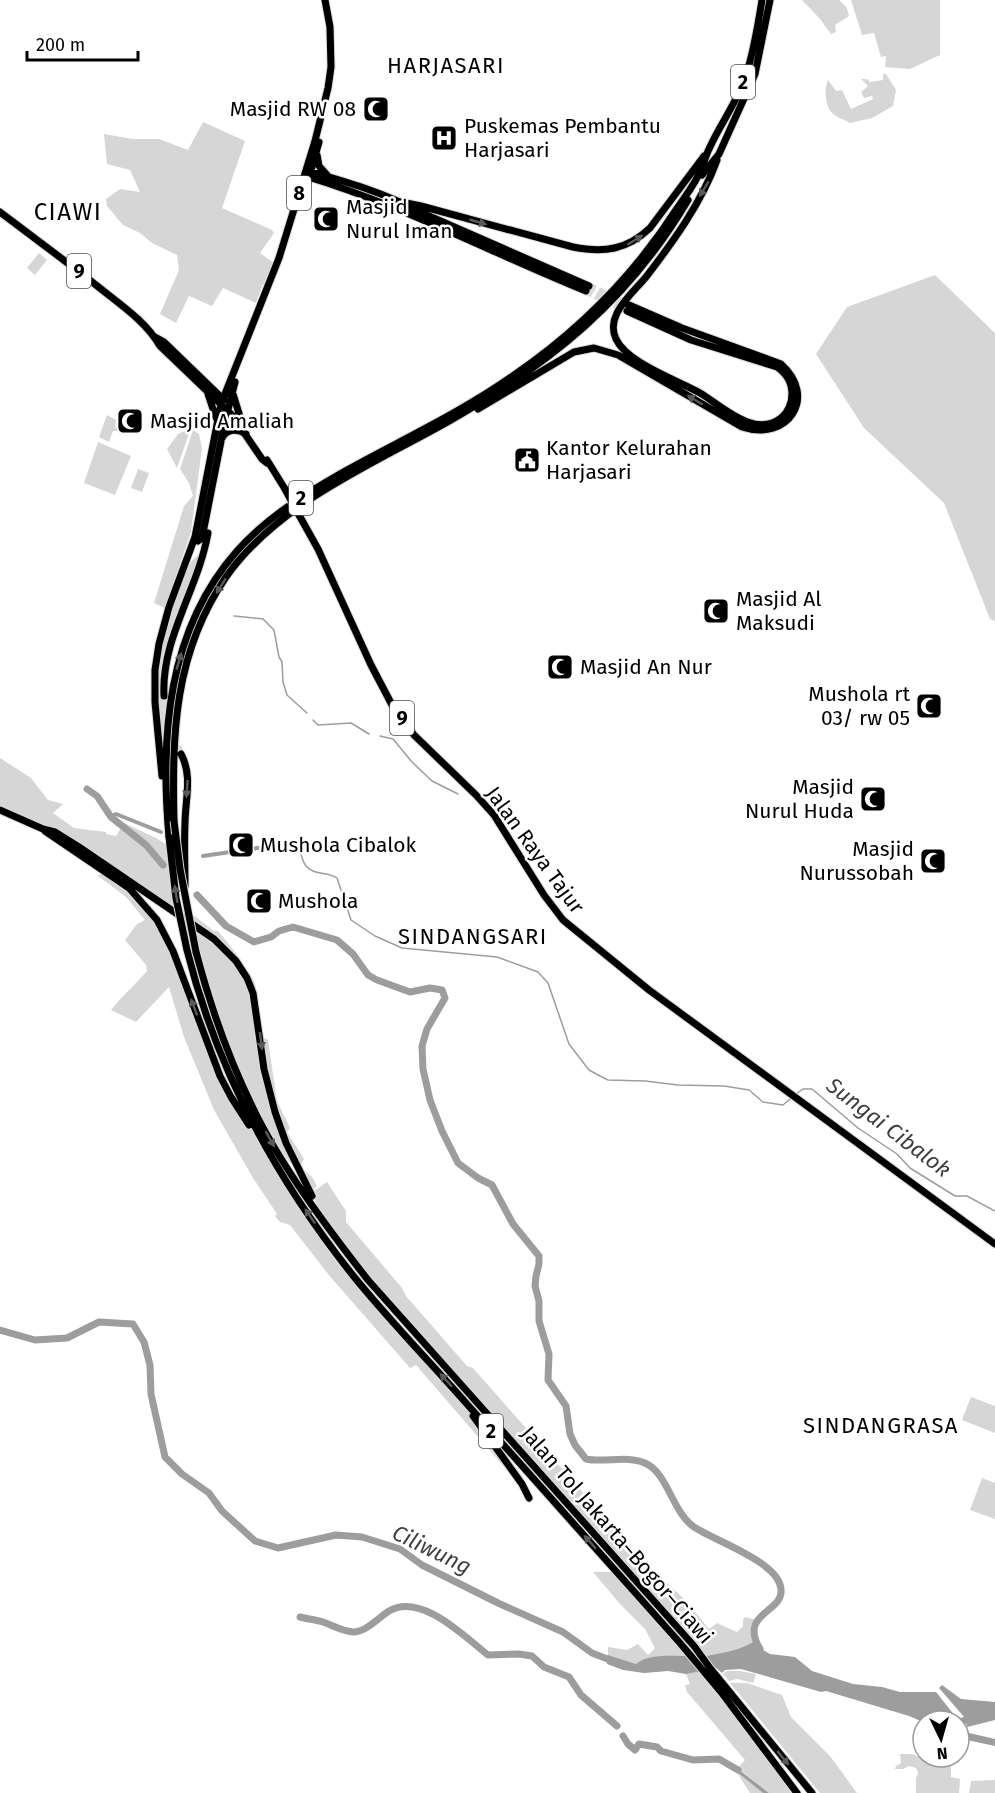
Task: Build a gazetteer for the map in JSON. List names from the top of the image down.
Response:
{
  "streets": {
    "highway": [
      "2",
      "8",
      "9",
      "Jalan Raya Tajur",
      "Jalan Tol Jakarta–Bogor–Ciawi"
    ]
  },
  "crossings": [
    ["2", "8"],
    ["2", "Jalan Raya Tajur"],
    ["2", "Jalan Tol Jakarta–Bogor–Ciawi"],
    ["8", "Jalan Raya Tajur"]
  ],
  "districts": [
    "HARJASARI",
    "CIAWI",
    "SINDANGSARI",
    "SINDANGRASA"
  ],
  "water": ["Sungai Cibalok", "Ciliwung"],
  "places": {
    "mosque": [
      "Masjid RW 08",
      "Masjid Nurul Iman",
      "Masjid Amaliah",
      "Masjid Al Maksudi",
      "Masjid An Nur",
      "Mushola rt 03/ rw 05",
      "Masjid Nurul Huda",
      "Mushola Cibalok",
      "Masjid Nurussobah",
      "Mushola"
    ],
    "hospital": ["Puskemas Pembantu Harjasari"],
    "public building": ["Kantor Kelurahan Harjasari"]
  },
  "scale_bar": "200 m",
  "north": "bottom"
}
